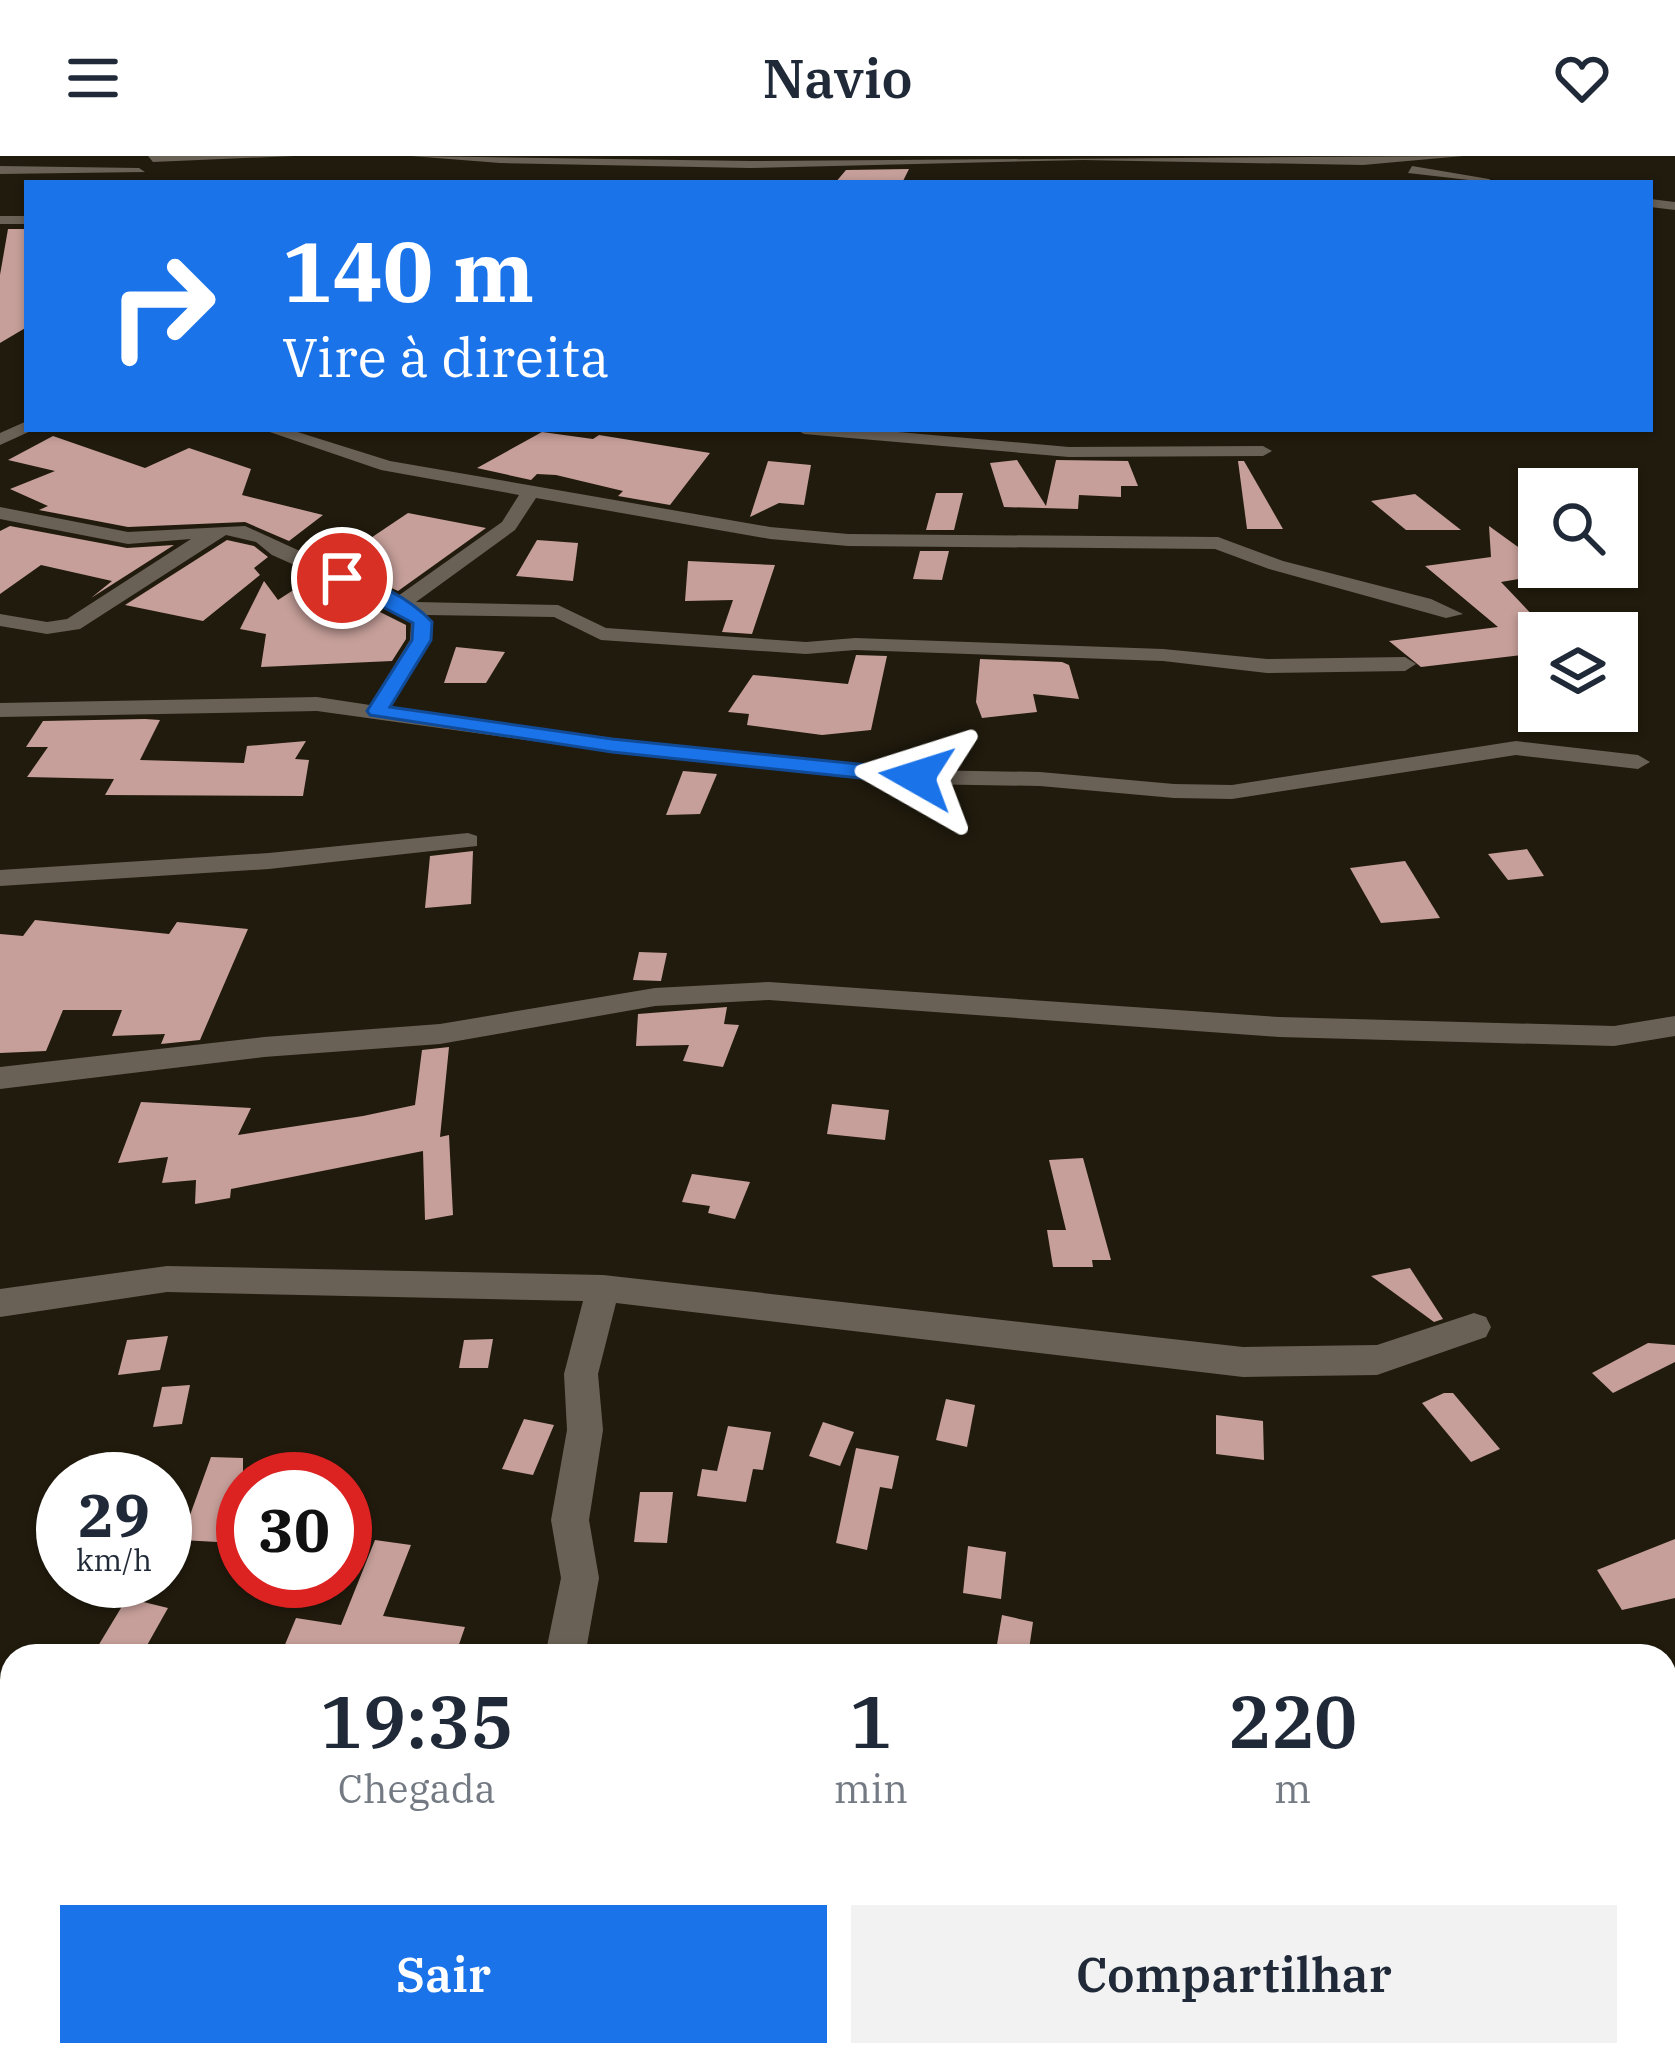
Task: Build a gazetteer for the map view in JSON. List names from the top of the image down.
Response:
{
  "page": {
    "header": "Navio",
    "turn": ["140 m", "Vire à direita"],
    "speed": "29 km/h",
    "limit": "30",
    "eta": [
      "19:35",
      "Chegada",
      "1",
      "min",
      "220",
      "m"
    ],
    "buttons": ["Sair", "Compartilhar"]
  }
}
